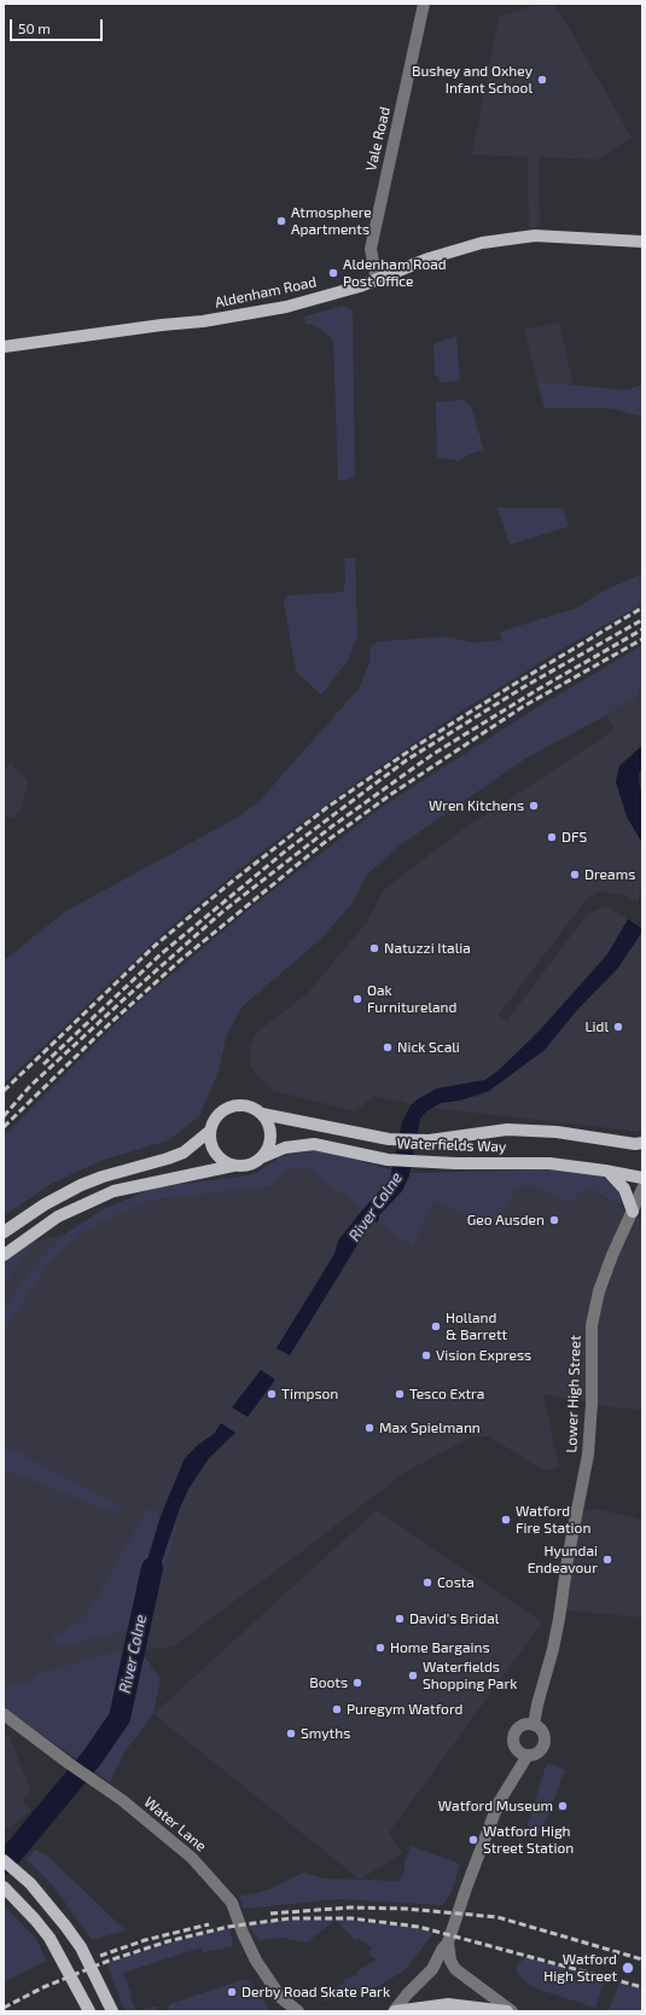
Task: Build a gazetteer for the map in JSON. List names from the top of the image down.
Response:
{
  "streets": {
    "main road": ["Aldenham Road", "Waterfields Way"],
    "street": ["Vale Road", "Lower High Street", "Water Lane"]
  },
  "crossings": [
    ["Vale Road", "Aldenham Road"]
  ],
  "water": ["River Colne"],
  "places": [
    "Bushey and Oxhey Infant School",
    "Atmosphere Apartments",
    "Aldenham Road Post Office",
    "Wren Kitchens",
    "DFS",
    "Dreams",
    "Natuzzi Italia",
    "Oak Furnitureland",
    "Lidl",
    "Nick Scali",
    "Geo Ausden",
    "Holland & Barrett",
    "Vision Express",
    "Timpson",
    "Tesco Extra",
    "Max Spielmann",
    "Watford Fire Station",
    "Hyundai Endeavour",
    "Costa",
    "David's Bridal",
    "Home Bargains",
    "Waterfields Shopping Park",
    "Boots",
    "Puregym Watford",
    "Smyths",
    "Watford Museum",
    "Watford High Street Station",
    "Watford High Street",
    "Derby Road Skate Park"
  ],
  "scale_bar": "50 m"
}
